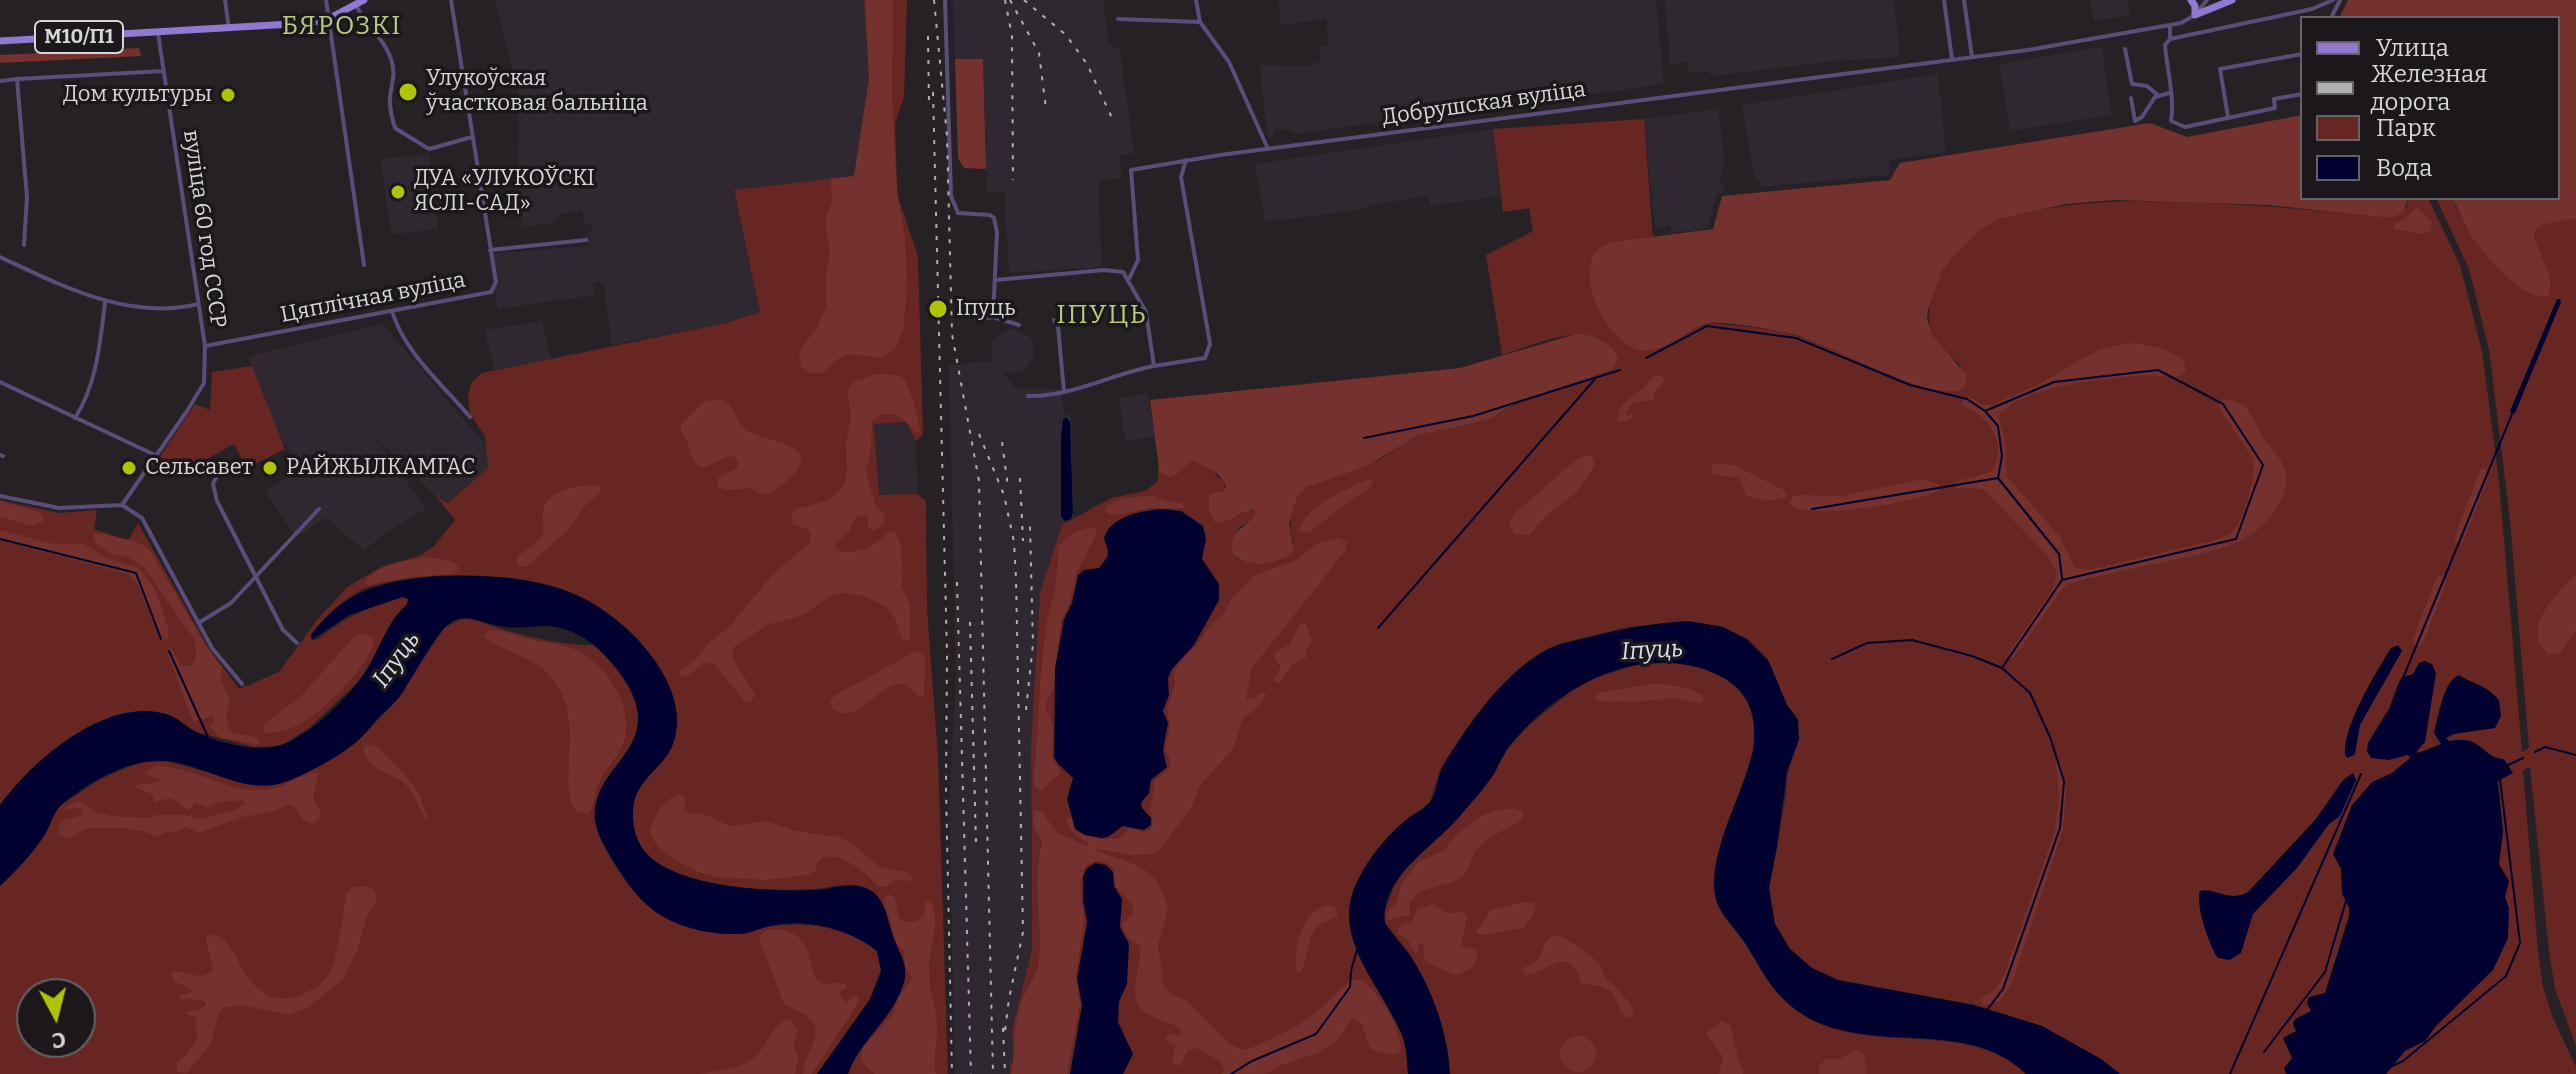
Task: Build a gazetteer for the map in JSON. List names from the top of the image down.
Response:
{
  "streets": {
    "main road": ["М10/П1"],
    "street": ["Добрушская вуліца", "вуліца 60 год СССР", "Цяплічная вуліца"]
  },
  "crossings": [
    ["М10/П1", "вуліца 60 год СССР"],
    ["вуліца 60 год СССР", "Цяплічная вуліца"]
  ],
  "districts": ["БЯРОЗКІ", "ІПУЦЬ"],
  "water": ["Іпуць"],
  "places": [
    "Улукоўская ўчастковая бальніца",
    "Дом культуры",
    "ДУА «УЛУКОЎСКІ ЯСЛІ-САД»",
    "Іпуць",
    "Сельсавет",
    "РАЙЖЫЛКАМГАС"
  ],
  "legend": [
    "Улица",
    "Железная дорога",
    "Парк",
    "Вода"
  ],
  "north": "bottom"
}
